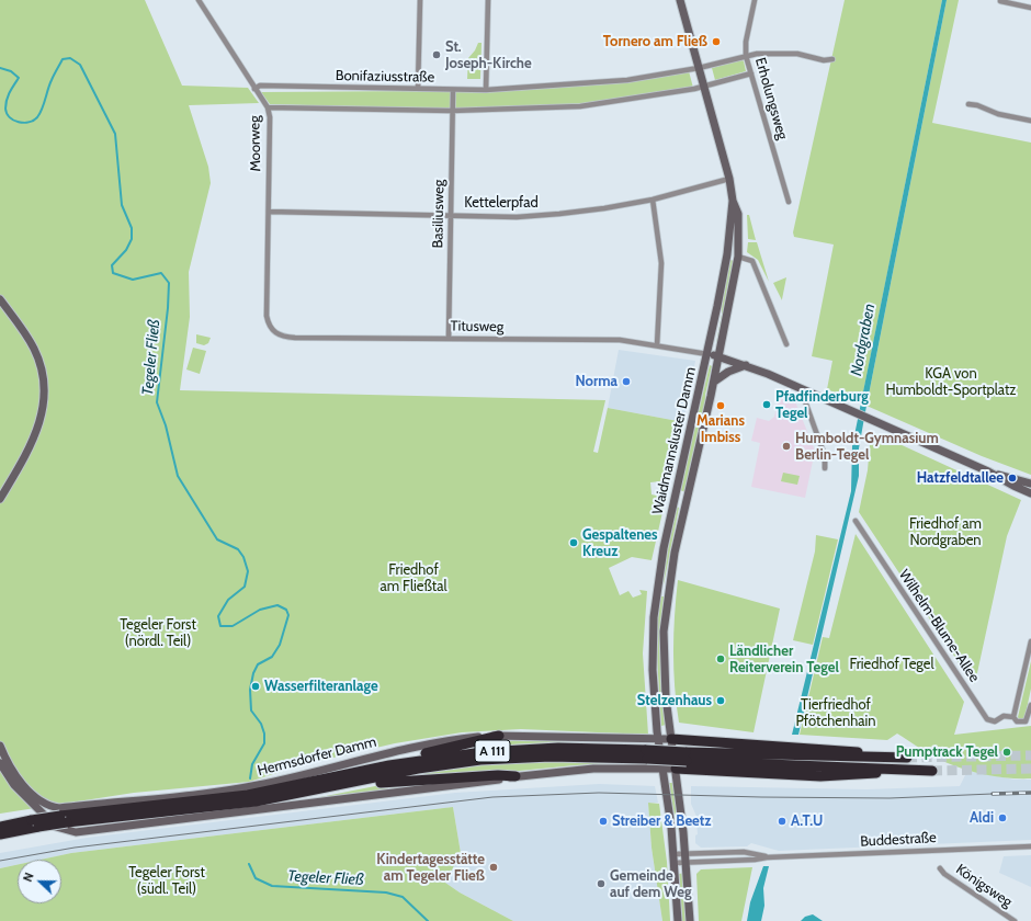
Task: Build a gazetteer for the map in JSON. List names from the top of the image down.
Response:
{
  "streets": {
    "highway": ["A 111"],
    "main road": ["Waidmannsluster Damm", "Hermsdorfer Damm"],
    "street": [
      "Bonifaziusstraße",
      "Erholungsweg",
      "Moorweg",
      "Kettelerpfad",
      "Basiliusweg",
      "Titusweg",
      "Wilhelm-Blume-Allee",
      "Buddestraße",
      "Königsweg"
    ]
  },
  "crossings": [
    ["Bonifaziusstraße", "Erholungsweg"],
    ["Bonifaziusstraße", "Moorweg"],
    ["Bonifaziusstraße", "Basiliusweg"],
    ["Bonifaziusstraße", "Waidmannsluster Damm"],
    ["Moorweg", "Kettelerpfad"],
    ["Moorweg", "Titusweg"],
    ["Kettelerpfad", "Basiliusweg"],
    ["Kettelerpfad", "Waidmannsluster Damm"],
    ["Basiliusweg", "Titusweg"],
    ["Titusweg", "Waidmannsluster Damm"],
    ["Waidmannsluster Damm", "Hermsdorfer Damm"],
    ["Waidmannsluster Damm", "Buddestraße"]
  ],
  "water": ["Nordgraben", "Tegeler Fließ"],
  "parks": [
    "KGA von Humboldt-Sportplatz",
    "Friedhof am Nordgraben",
    "Friedhof am Fließtal",
    "Tegeler Forst (nördl. Teil)",
    "Friedhof Tegel",
    "Tierfriedhof Pfötchenhain",
    "Tegeler Forst (südl. Teil)"
  ],
  "places": [
    "Tornero am Fließ",
    "St. Joseph-Kirche",
    "Norma",
    "Pfadfinderburg Tegel",
    "Marians Imbiss",
    "Humboldt-Gymnasium Berlin-Tegel",
    "Hatzfeldtallee",
    "Gespaltenes Kreuz",
    "Ländlicher Reiterverein Tegel",
    "Wasserfilteranlage",
    "Stelzenhaus",
    "Pumptrack Tegel",
    "Aldi",
    "Streiber & Beetz",
    "A.T.U",
    "Kindertagesstätte am Tegeler Fließ",
    "Gemeinde auf dem Weg"
  ],
  "north": "left"
}
